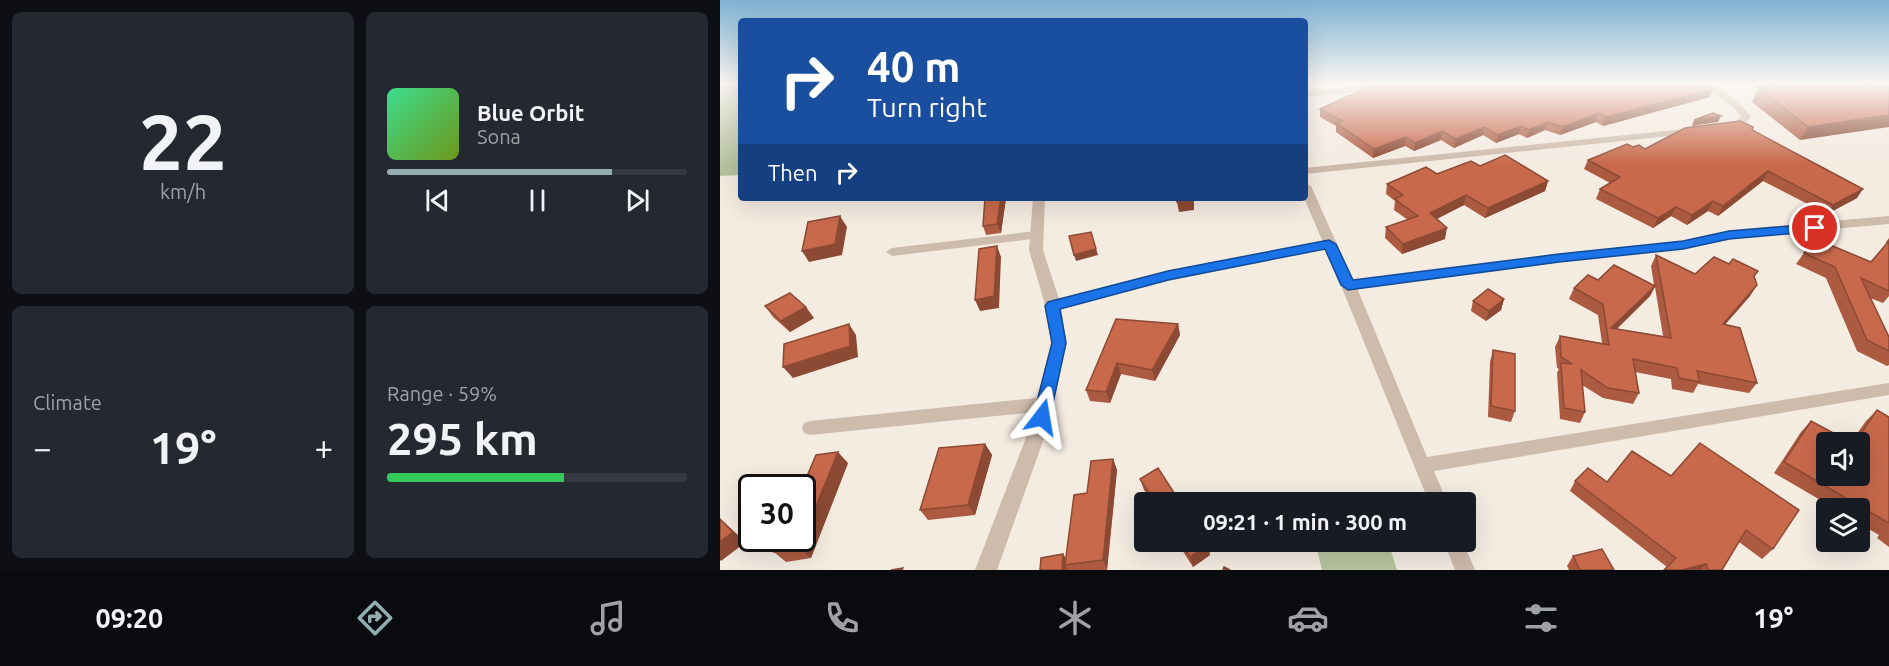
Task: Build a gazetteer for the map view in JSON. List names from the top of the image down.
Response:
{
  "page": {
    "tile": [
      ["22", "km/h"],
      "Climate",
      ["Range · 59%", "295 km"]
    ],
    "turn": ["40 m", "Turn right"],
    "song": ["Blue Orbit", "Sona"],
    "then": "Then",
    "heat": ["−", "19°", "+"],
    "limit": "30",
    "trip": "09:21 · 1 min · 300 m",
    "tabs": ["09:20", "19°"]
  }
}
